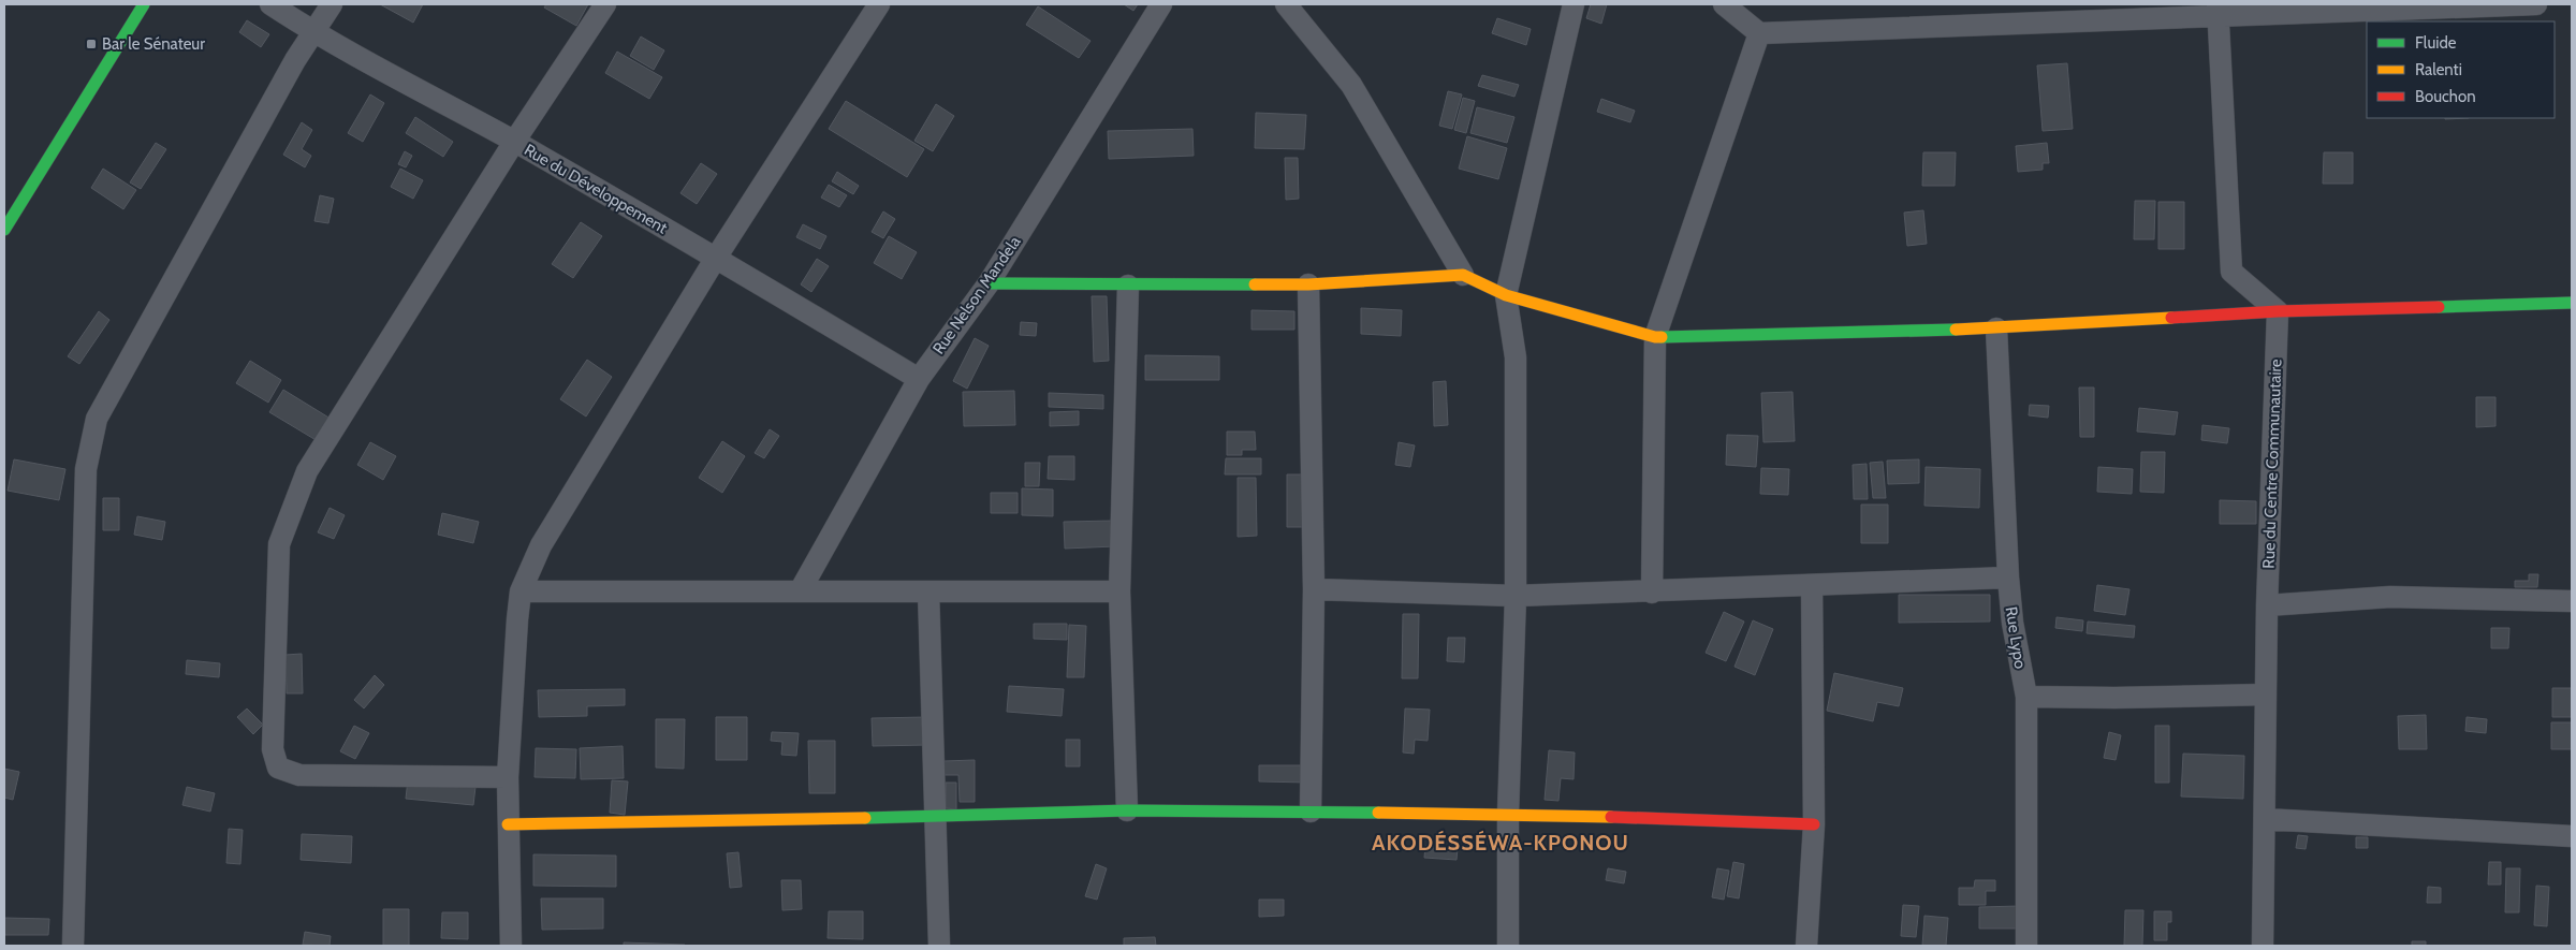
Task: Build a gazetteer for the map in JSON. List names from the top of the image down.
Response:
{
  "streets": {
    "street": [
      "Rue du Développement",
      "Rue Nelson Mandela",
      "Rue du Centre Communautaire",
      "Rue Lypo"
    ]
  },
  "crossings": [
    ["Rue du Développement", "Rue Nelson Mandela"]
  ],
  "districts": ["AKODÉSSÉWA-KPONOU"],
  "places": {
    "transit": ["Bar le Sénateur"]
  },
  "legend": ["Fluide", "Ralenti", "Bouchon"]
}
